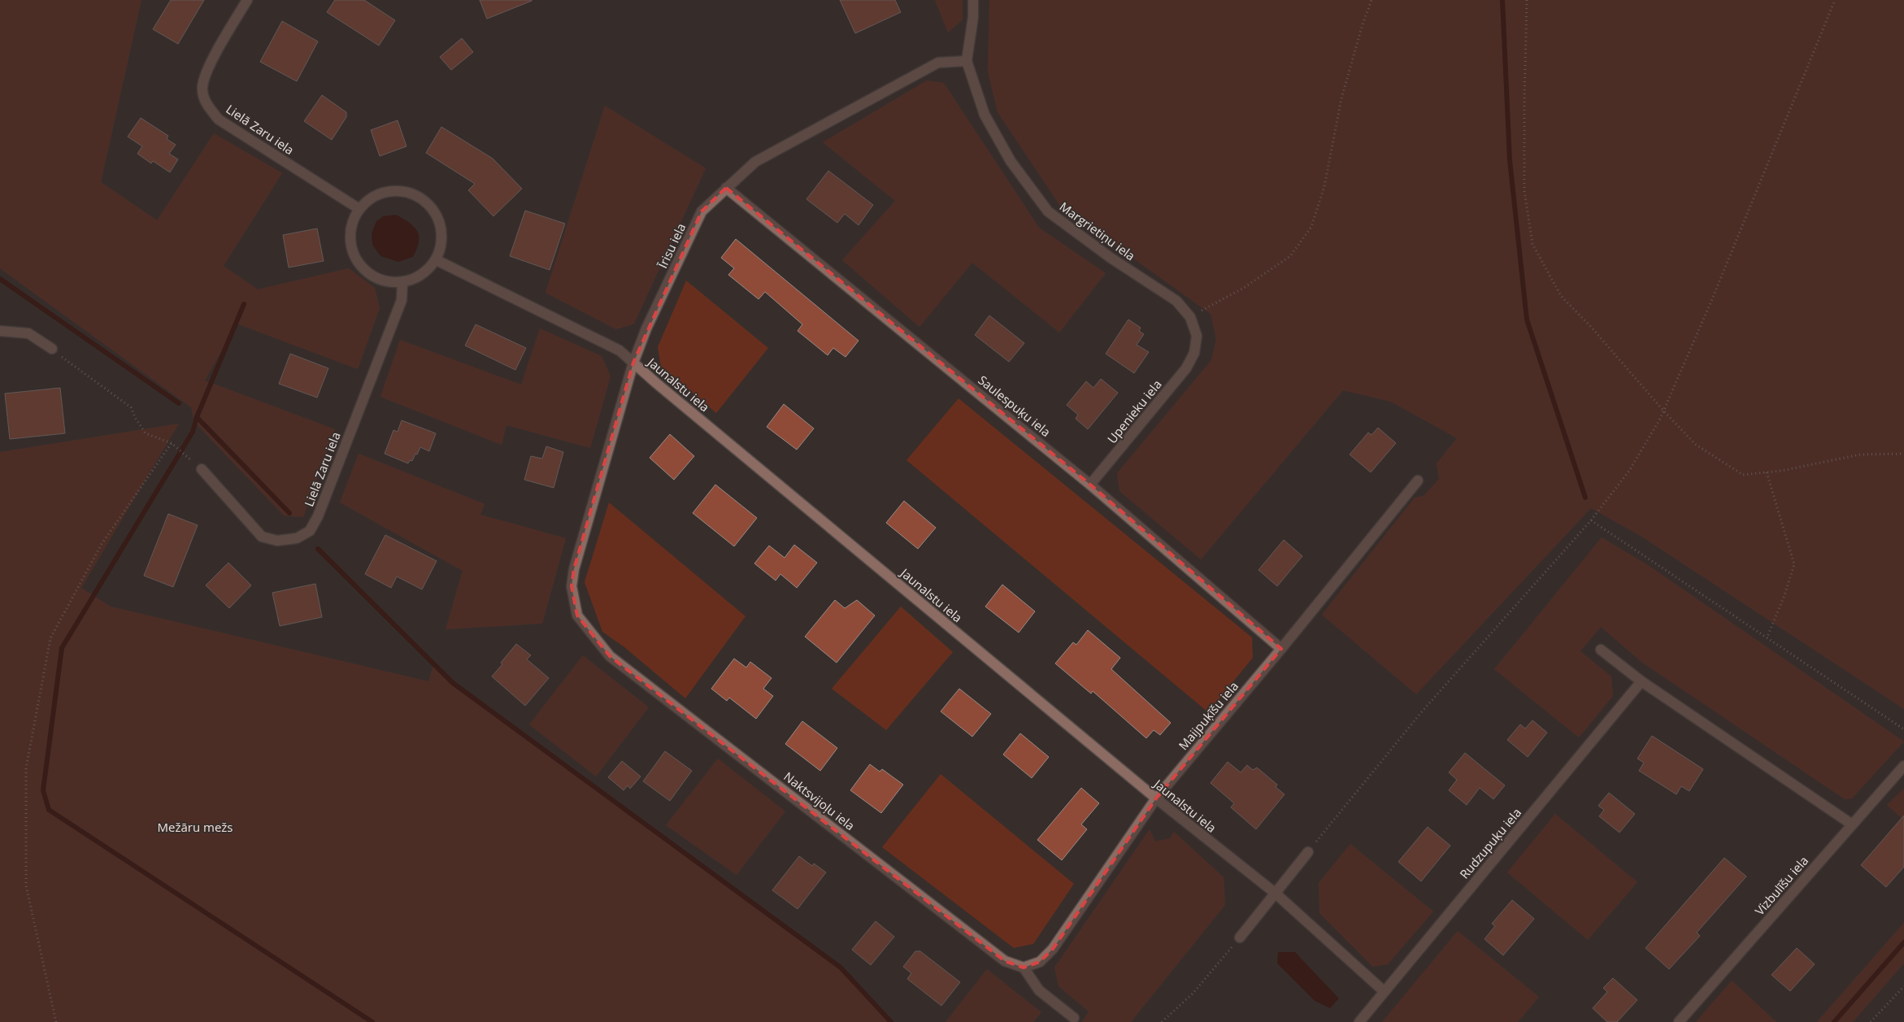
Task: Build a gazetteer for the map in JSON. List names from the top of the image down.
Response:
{
  "streets": {
    "street": [
      "Lielā Zaru iela",
      "Margrietiņu iela",
      "Īrisu iela",
      "Jaunalstu iela",
      "Saulespuķu iela",
      "Upenieku iela",
      "Maijpuķīšu iela",
      "Naktsvijoļu iela",
      "Rudzupuķu iela",
      "Vizbulīšu iela"
    ]
  },
  "crossings": [
    ["Lielā Zaru iela", "Jaunalstu iela"],
    ["Margrietiņu iela", "Īrisu iela"],
    ["Margrietiņu iela", "Upenieku iela"],
    ["Īrisu iela", "Jaunalstu iela"],
    ["Īrisu iela", "Saulespuķu iela"],
    ["Īrisu iela", "Naktsvijoļu iela"],
    ["Jaunalstu iela", "Maijpuķīšu iela"],
    ["Jaunalstu iela", "Rudzupuķu iela"],
    ["Saulespuķu iela", "Upenieku iela"],
    ["Saulespuķu iela", "Maijpuķīšu iela"],
    ["Maijpuķīšu iela", "Naktsvijoļu iela"]
  ],
  "parks": ["Mežāru mežs"]
}
